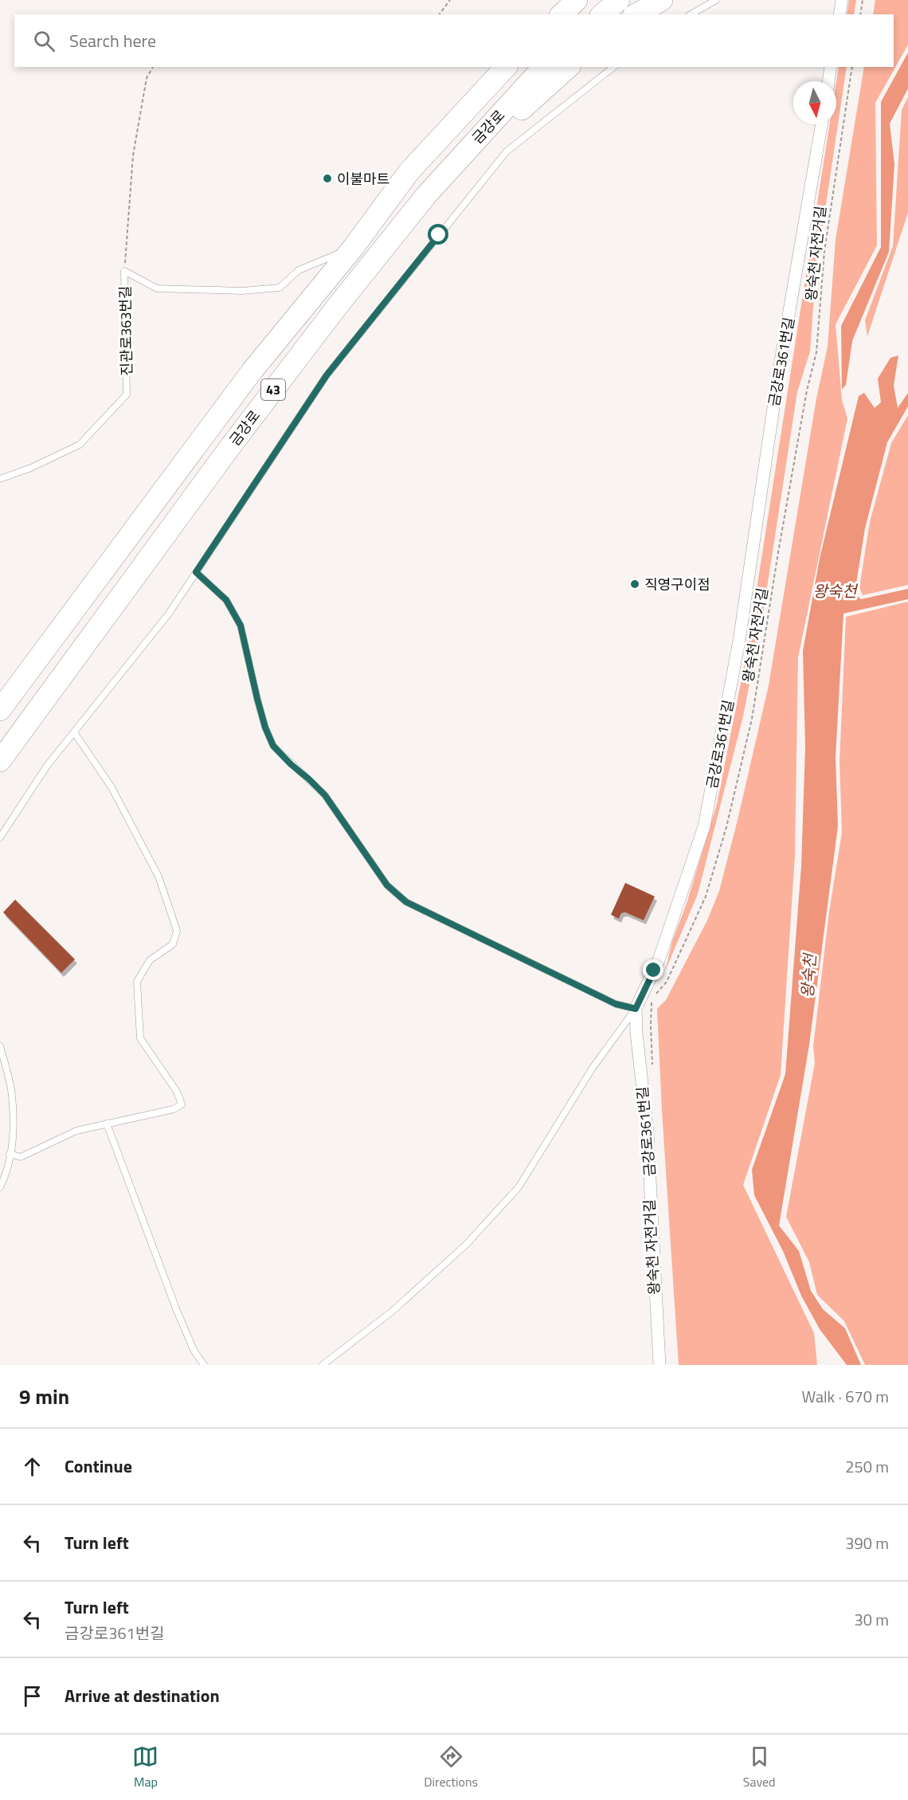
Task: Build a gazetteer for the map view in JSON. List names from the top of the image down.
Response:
{
  "streets": {
    "highway": ["금강로", "43"],
    "street": ["금강로361번길"],
    "lane": ["진관로363번길"],
    "path": ["왕숙천 자전거길"]
  },
  "crossings": [
    ["금강로", "진관로363번길"]
  ],
  "water": ["왕숙천"],
  "places": ["이불마트", "직영구이점"],
  "north": "bottom",
  "page": {
    "search": "Search here",
    "heading": ["9 min", "Walk · 670 m"],
    "list": [
      ["Continue", "250 m"],
      ["Turn left", "390 m"],
      ["Turn left", "금강로361번길", "30 m"],
      "Arrive at destination"
    ],
    "nav": ["Map", "Directions", "Saved"]
  }
}
